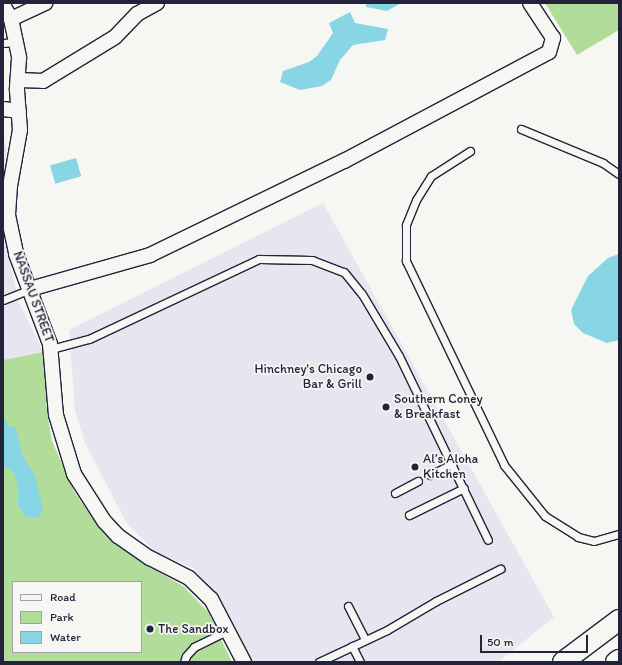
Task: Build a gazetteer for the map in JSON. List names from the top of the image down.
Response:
{
  "streets": {
    "street": ["NASSAU STREET"]
  },
  "places": [
    "Hinchney's Chicago Bar & Grill",
    "Southern Coney & Breakfast",
    "Al’s Aloha Kitchen",
    "The Sandbox"
  ],
  "legend": ["Road", "Park", "Water"],
  "scale_bar": "50 m"
}
